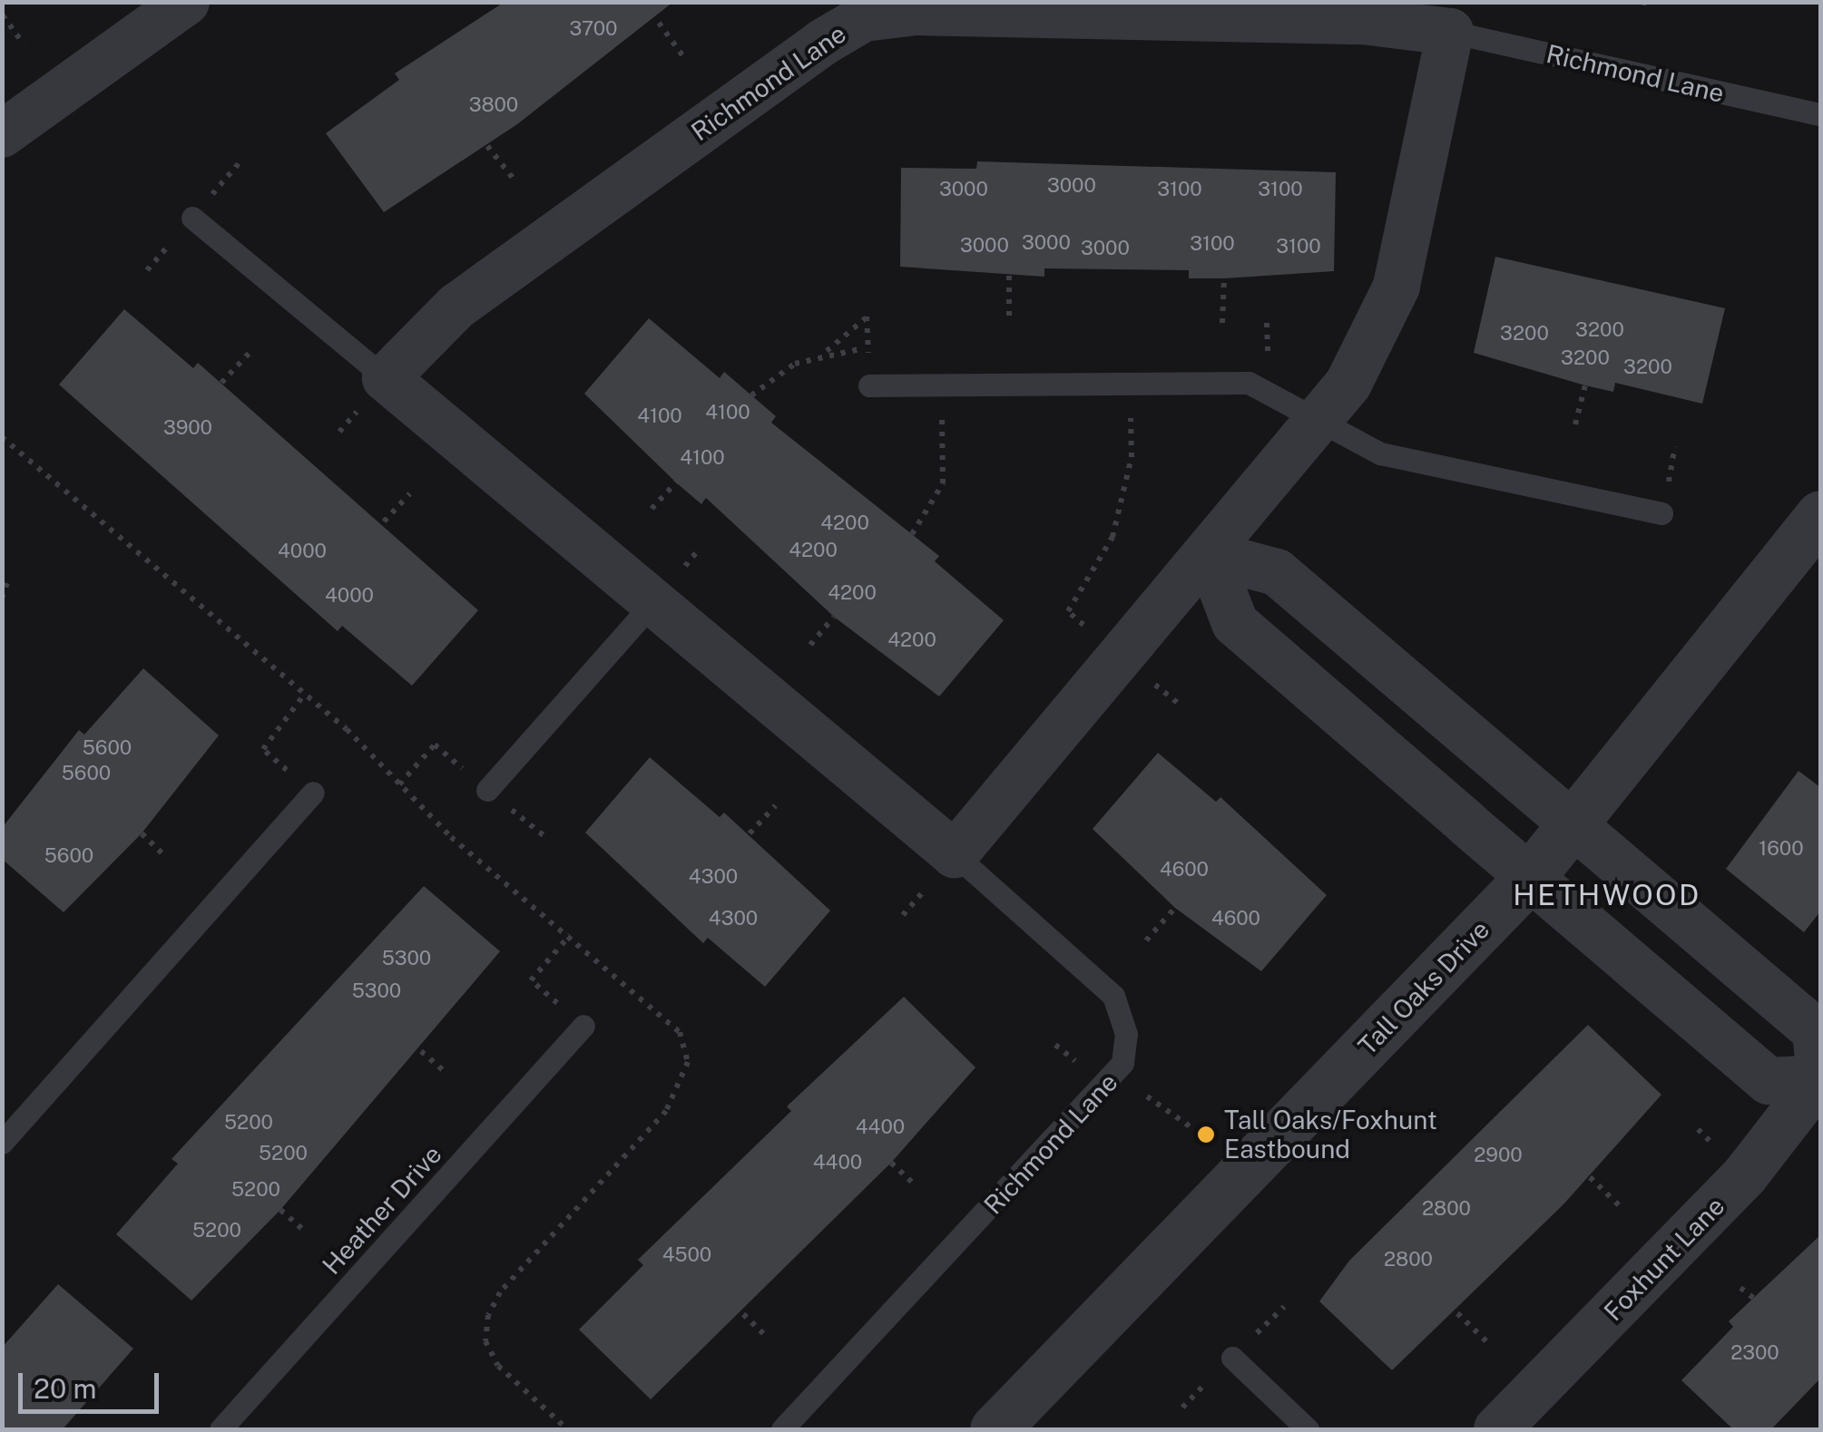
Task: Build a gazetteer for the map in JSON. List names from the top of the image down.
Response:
{
  "streets": {
    "street": ["Richmond Lane", "Tall Oaks Drive", "Foxhunt Lane"],
    "lane": ["Heather Drive"]
  },
  "districts": ["HETHWOOD"],
  "places": ["Tall Oaks/Foxhunt Eastbound"],
  "house_numbers": [
    "3700",
    "3800",
    "3000",
    "3000",
    "3100",
    "3100",
    "3000",
    "3100",
    "3000",
    "3100",
    "3000",
    "3200",
    "3200",
    "3200",
    "3200",
    "4100",
    "4100",
    "3900",
    "4100",
    "4200",
    "4200",
    "4000",
    "4200",
    "4000",
    "4200",
    "5600",
    "5600",
    "1600",
    "5600",
    "4600",
    "4300",
    "4300",
    "4600",
    "5300",
    "5300",
    "5200",
    "4400",
    "5200",
    "2900",
    "4400",
    "5200",
    "2800",
    "5200",
    "4500",
    "2800",
    "2300"
  ],
  "scale_bar": "20 m"
}
